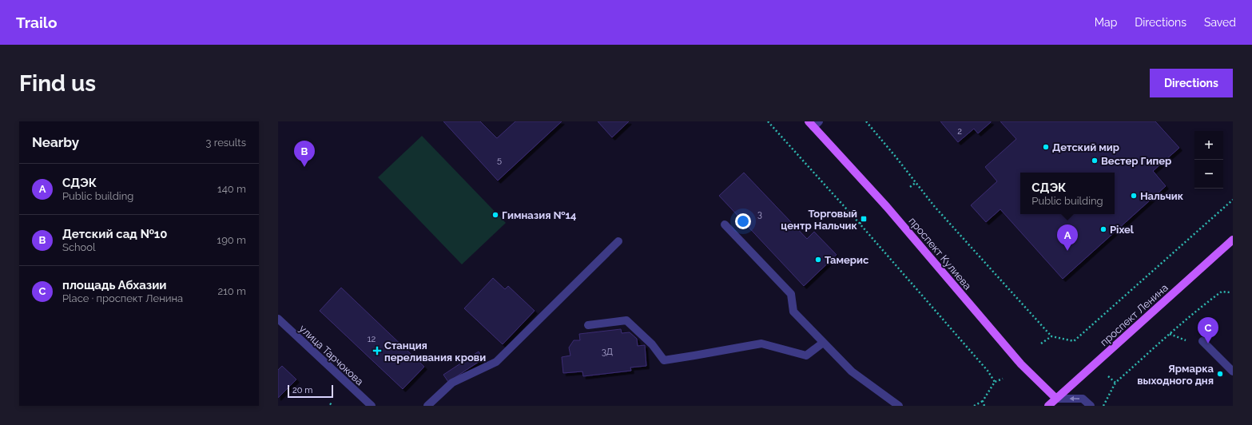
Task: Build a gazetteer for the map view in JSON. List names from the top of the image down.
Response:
{
  "streets": {
    "main road": ["проспект Кулиева", "проспект Ленина"],
    "street": ["улица Тарчокова"]
  },
  "crossings": [
    ["проспект Кулиева", "проспект Ленина"]
  ],
  "places": {
    "other": [
      "Детский мир",
      "Вестер Гипер",
      "Нальчик",
      "Гимназия №14",
      "Pixel",
      "Тамерис",
      "Ярмарка выходного дня"
    ],
    "transit": ["Торговый центр Нальчик"],
    "health": ["Станция переливания крови"]
  },
  "house_numbers": [
    "2",
    "5",
    "3",
    "12",
    "3Д"
  ],
  "scale_bar": "20 m",
  "page": {
    "header": "Trailo",
    "nav": ["Map", "Directions", "Saved"],
    "buttons": "Directions",
    "title": "Find us",
    "heading": ["Nearby", "3 results"],
    "map_buttons": ["+", "−"],
    "pins": ["B", "A", "C"],
    "list": [
      {
        "mark": "A",
        "name": "СДЭК",
        "note": "Public building",
        "value": "140 m"
      },
      {
        "mark": "B",
        "name": "Детский сад №10",
        "note": "School",
        "value": "190 m"
      },
      {
        "mark": "C",
        "name": "площадь Абхазии",
        "note": "Place · проспект Ленина",
        "value": "210 m"
      }
    ],
    "popup": ["СДЭК", "Public building"],
    "scale": "20 m"
  }
}
